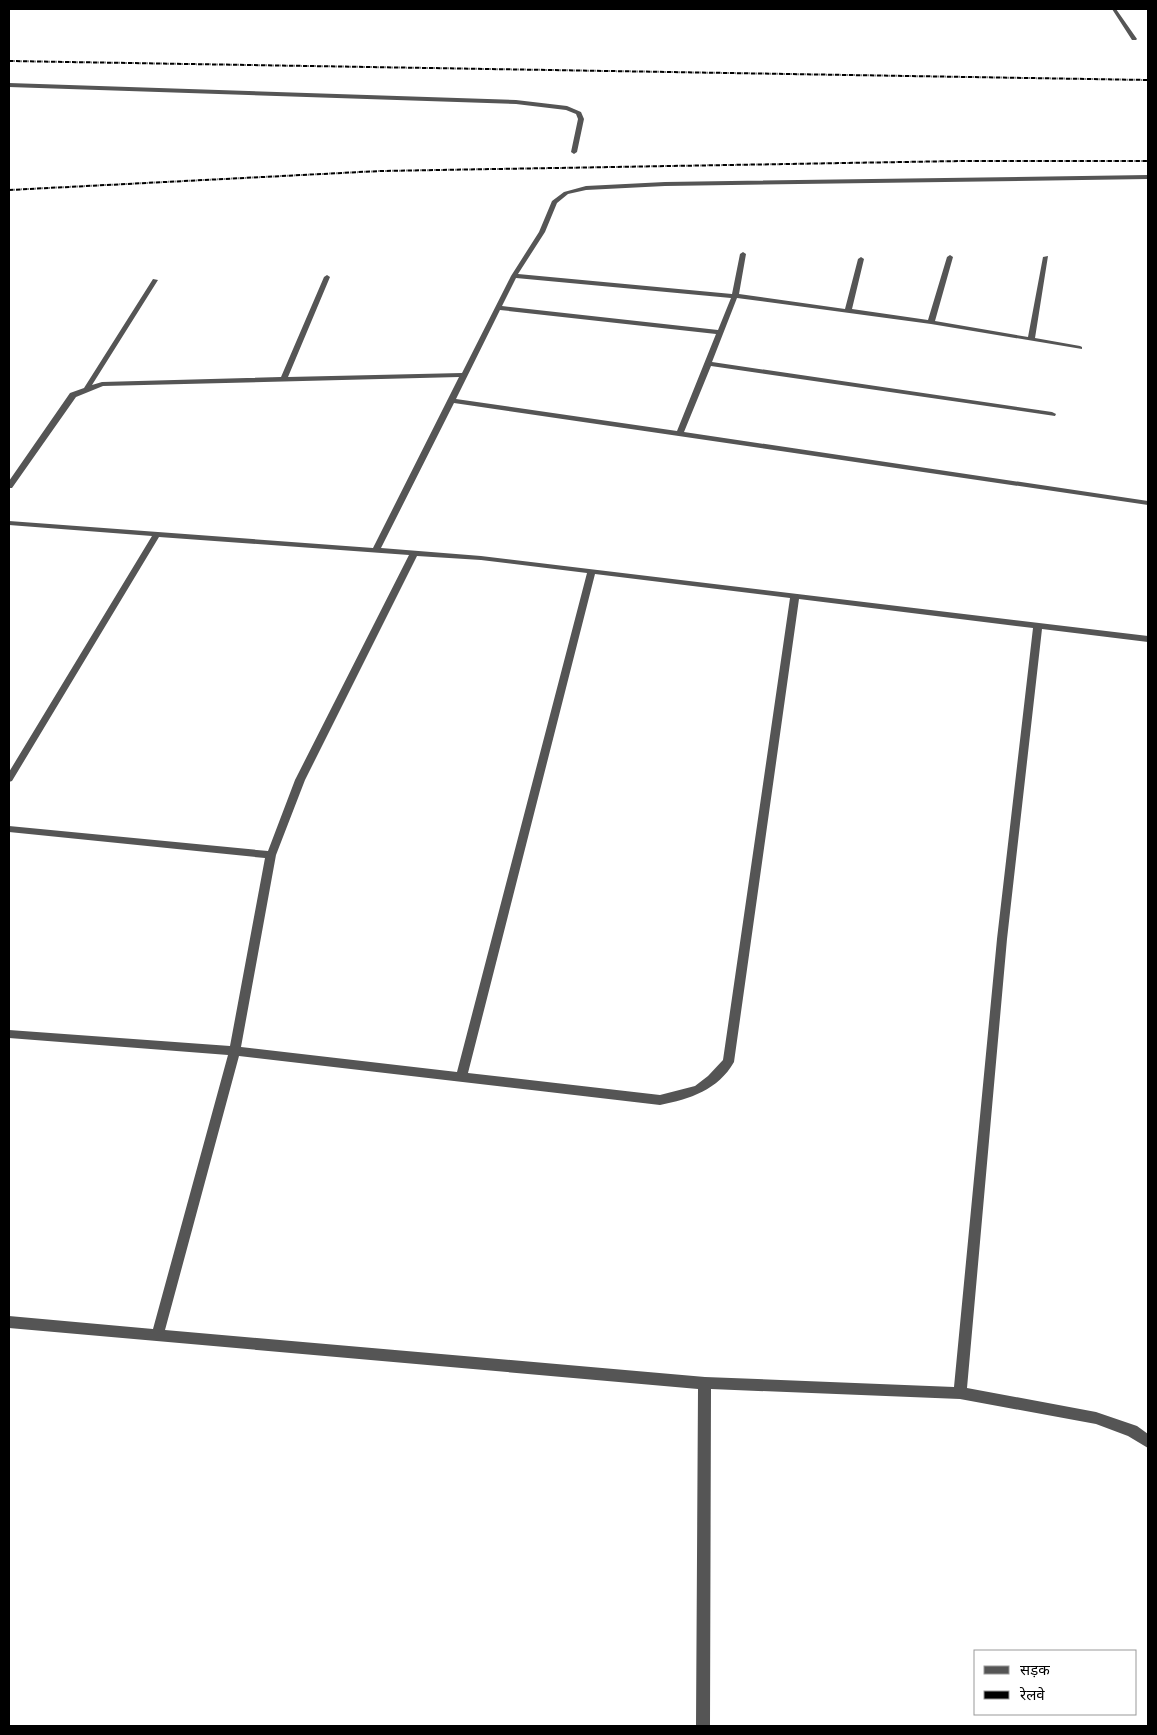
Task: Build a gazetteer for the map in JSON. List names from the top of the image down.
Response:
{
  "legend": ["सड़क", "रेलवे"]
}
